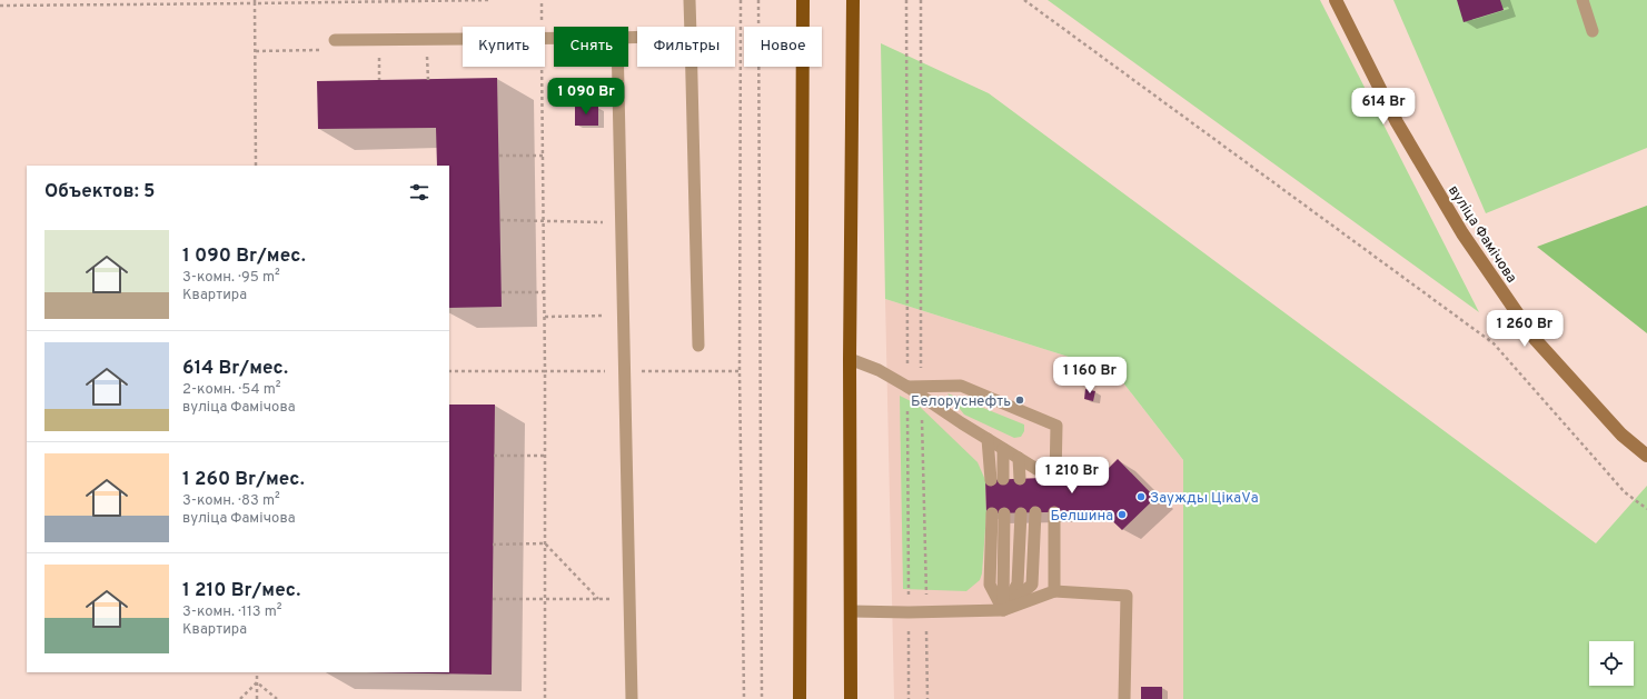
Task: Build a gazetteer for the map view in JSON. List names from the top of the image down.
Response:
{
  "streets": {
    "main road": ["вуліца Фамічова"]
  },
  "places": ["Белоруснефть", "Заужды ЦікаVа", "Белшина"],
  "page": {
    "chip": [
      "Купить",
      "Снять",
      "Фильтры",
      "Новое"
    ],
    "price": [
      "1 090 Br",
      "614 Br",
      "1 260 Br",
      "1 160 Br",
      "1 210 Br"
    ],
    "heading": "Объектов: 5",
    "list": [
      {
        "name": "1 090 Br/мес.",
        "note": "3-комн. · 95 m² · Квартира"
      },
      {
        "name": "614 Br/мес.",
        "note": "2-комн. · 54 m² · вуліца Фамічова"
      },
      {
        "name": "1 260 Br/мес.",
        "note": "3-комн. · 83 m² · вуліца Фамічова"
      },
      {
        "name": "1 210 Br/мес.",
        "note": "3-комн. · 113 m² · Квартира"
      }
    ]
  }
}
